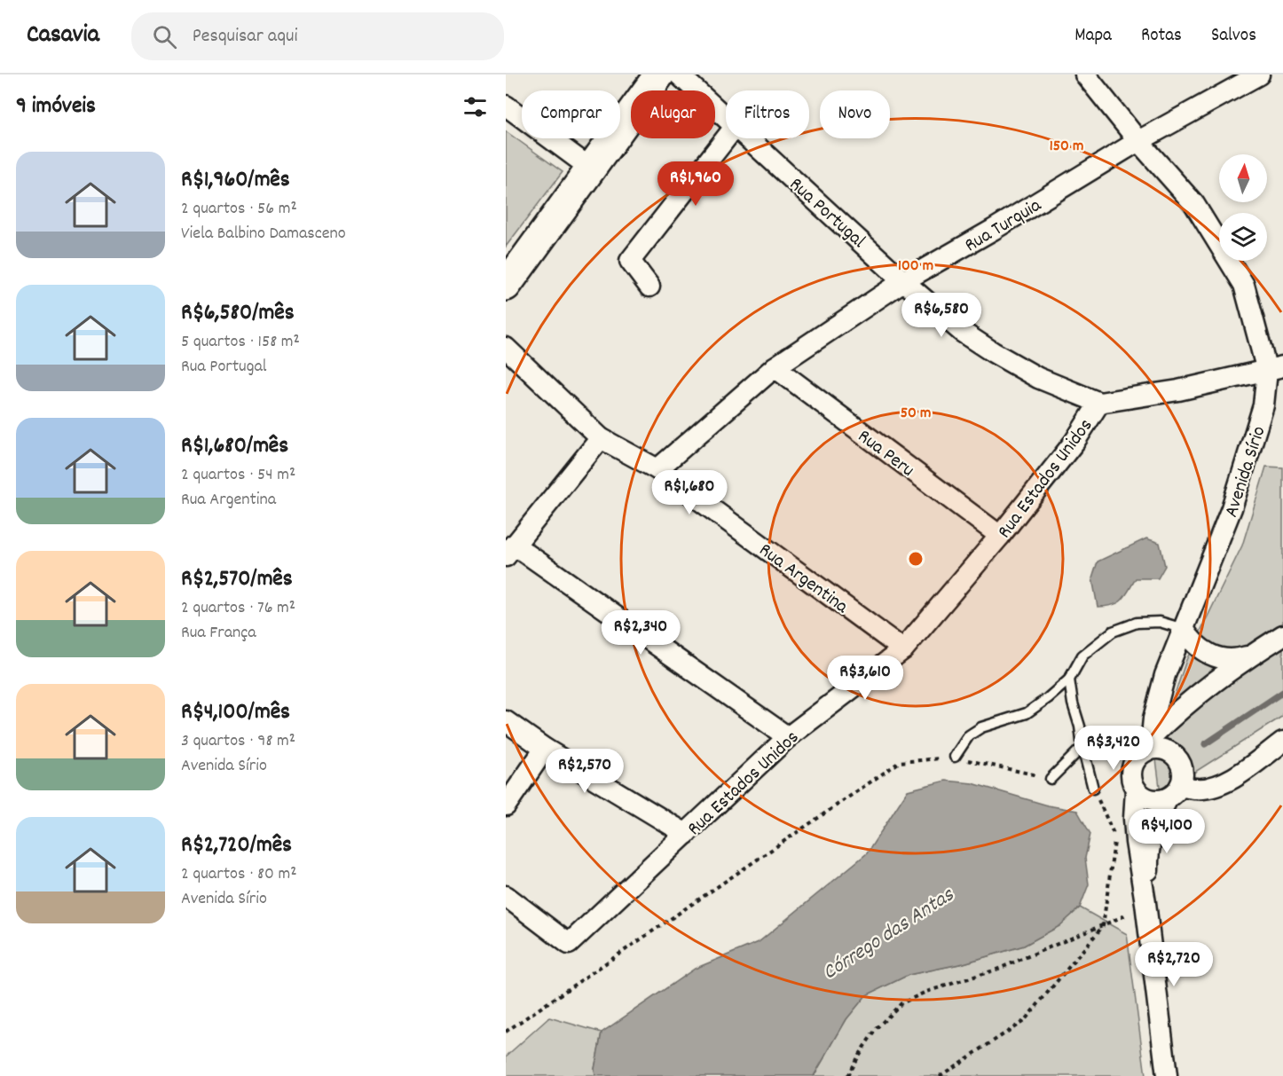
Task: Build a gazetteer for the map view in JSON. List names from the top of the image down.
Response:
{
  "streets": {
    "street": [
      "Rua Portugal",
      "Rua Turquia",
      "Rua Peru",
      "Avenida Sírio",
      "Rua Estados Unidos",
      "Rua Argentina"
    ]
  },
  "crossings": [
    ["Rua Portugal", "Rua Turquia"],
    ["Rua Portugal", "Rua Estados Unidos"],
    ["Rua Turquia", "Rua Peru"],
    ["Rua Turquia", "Avenida Sírio"],
    ["Rua Turquia", "Rua Argentina"],
    ["Rua Peru", "Rua Estados Unidos"],
    ["Rua Estados Unidos", "Rua Argentina"]
  ],
  "water": ["Córrego das Antas"],
  "north": "top",
  "page": {
    "header": "Casavia",
    "search": "Pesquisar aqui",
    "nav": ["Mapa", "Rotas", "Salvos"],
    "heading": "9 imóveis",
    "chip": [
      "Comprar",
      "Alugar",
      "Filtros",
      "Novo"
    ],
    "list": [
      {
        "name": "R$1,960/mês",
        "note": "2 quartos · 56 m² · Viela Balbino Damasceno"
      },
      {
        "name": "R$6,580/mês",
        "note": "5 quartos · 158 m² · Rua Portugal"
      },
      {
        "name": "R$1,680/mês",
        "note": "2 quartos · 54 m² · Rua Argentina"
      },
      {
        "name": "R$2,570/mês",
        "note": "2 quartos · 76 m² · Rua França"
      },
      {
        "name": "R$4,100/mês",
        "note": "3 quartos · 98 m² · Avenida Sírio"
      },
      {
        "name": "R$2,720/mês",
        "note": "2 quartos · 80 m² · Avenida Sírio"
      }
    ],
    "price": [
      "R$1,960",
      "R$6,580",
      "R$1,680",
      "R$2,340",
      "R$3,610",
      "R$3,420",
      "R$2,570",
      "R$4,100",
      "R$2,720"
    ]
  },
  "rings": ["150 m", "100 m", "50 m"]
}
